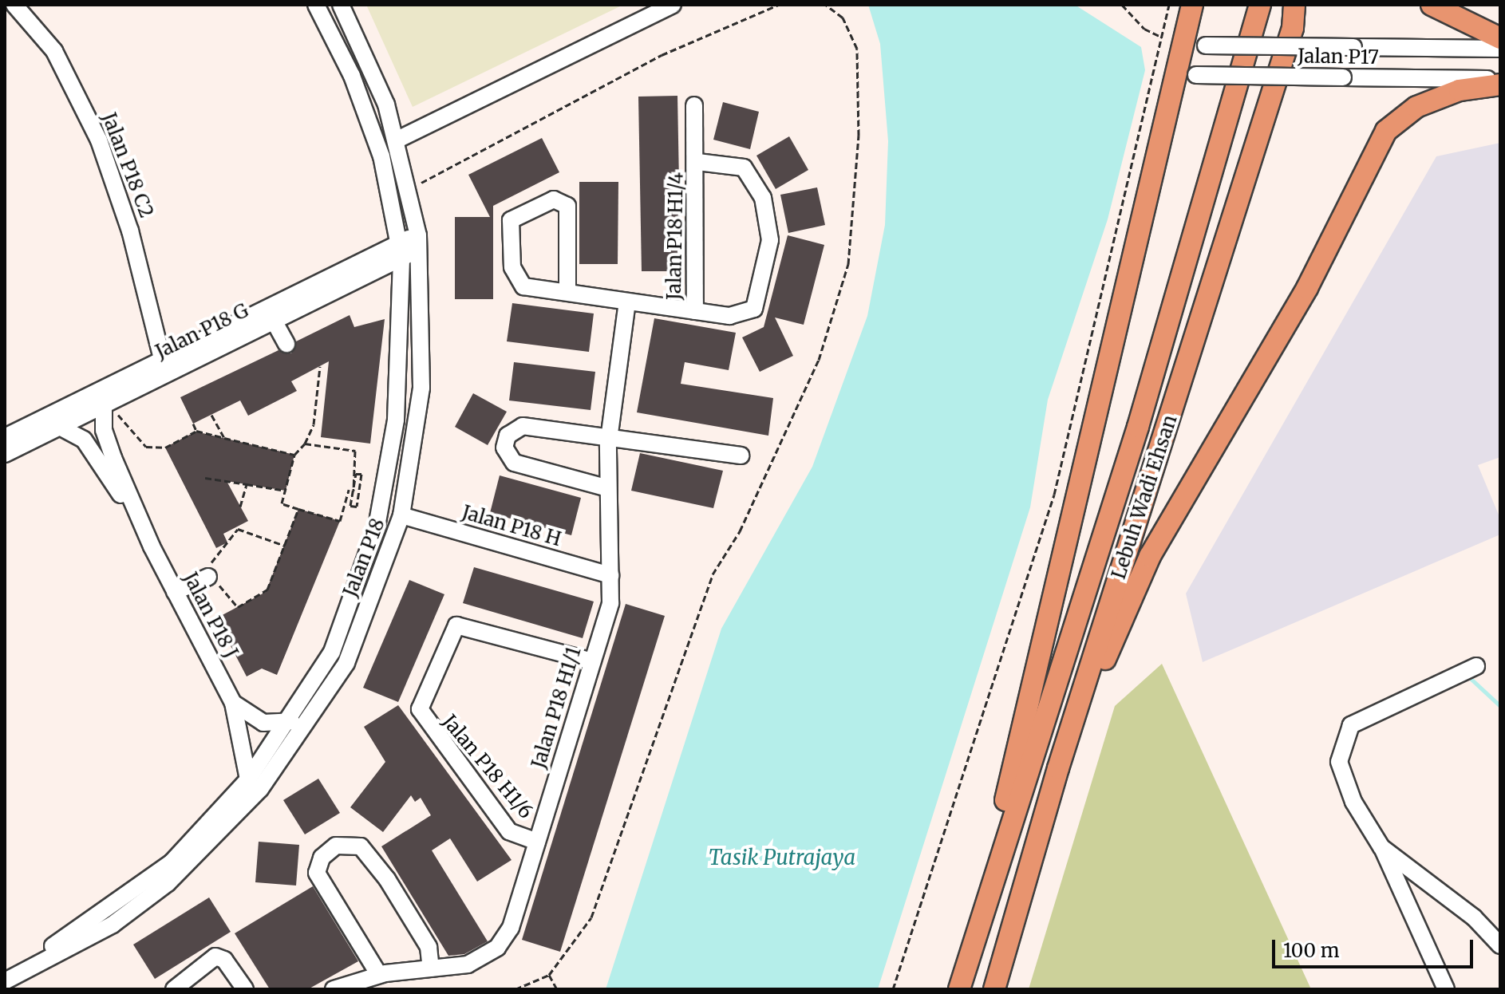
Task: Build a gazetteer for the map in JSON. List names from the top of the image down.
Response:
{
  "streets": {
    "main road": ["Lebuh Wadi Ehsan"],
    "street": [
      "Jalan P17",
      "Jalan P18 C2",
      "Jalan P18 H1/4",
      "Jalan P18 G",
      "Jalan P18 H",
      "Jalan P18",
      "Jalan P18 J",
      "Jalan P18 H1/1",
      "Jalan P18 H1/6"
    ]
  },
  "crossings": [
    ["Jalan P18 C2", "Jalan P18 G"],
    ["Jalan P18 H1/4", "Jalan P18 H1/1"],
    ["Jalan P18 G", "Jalan P18"],
    ["Jalan P18 G", "Jalan P18 J"],
    ["Jalan P18 H", "Jalan P18"],
    ["Jalan P18 H", "Jalan P18 H1/1"],
    ["Jalan P18", "Jalan P18 J"],
    ["Jalan P18 H1/1", "Jalan P18 H1/6"]
  ],
  "water": ["Tasik Putrajaya"],
  "scale_bar": "100 m"
}
